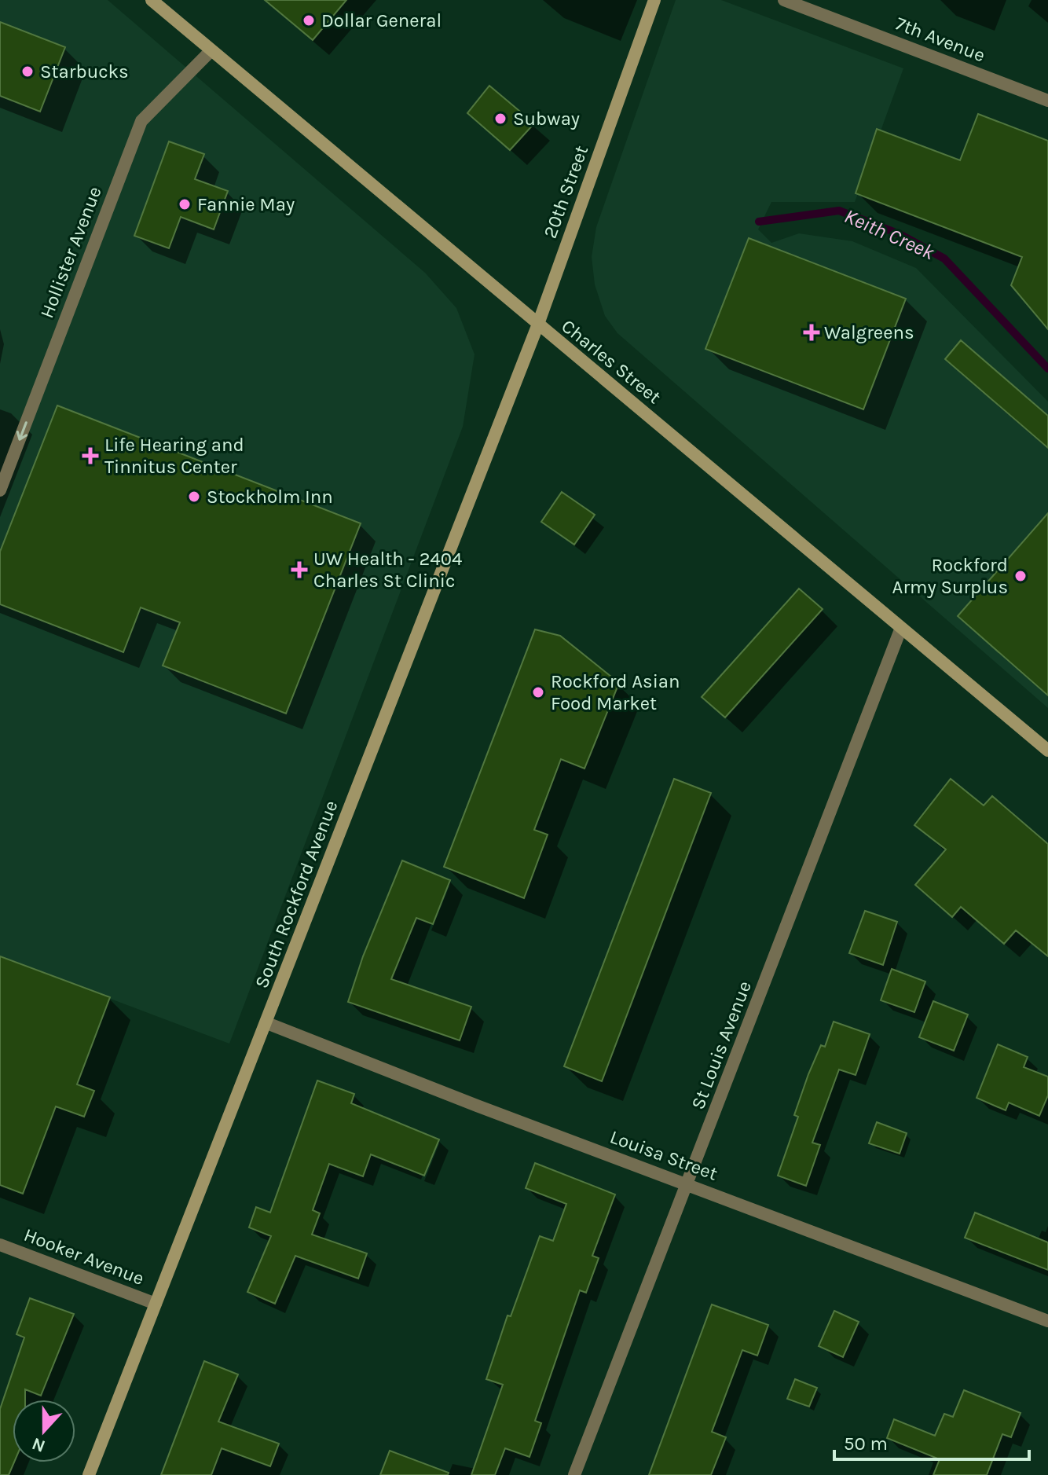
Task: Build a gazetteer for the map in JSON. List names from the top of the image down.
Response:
{
  "streets": {
    "street": [
      "7th Avenue",
      "20th Street",
      "Hollister Avenue",
      "Charles Street",
      "South Rockford Avenue",
      "St Louis Avenue",
      "Louisa Street",
      "Hooker Avenue"
    ]
  },
  "crossings": [
    ["20th Street", "Charles Street"],
    ["20th Street", "South Rockford Avenue"],
    ["Hollister Avenue", "Charles Street"],
    ["Charles Street", "South Rockford Avenue"],
    ["Charles Street", "St Louis Avenue"],
    ["South Rockford Avenue", "Louisa Street"],
    ["South Rockford Avenue", "Hooker Avenue"],
    ["St Louis Avenue", "Louisa Street"]
  ],
  "one_way": ["Hollister Avenue"],
  "water": ["Keith Creek"],
  "places": {
    "other": [
      "Dollar General",
      "Starbucks",
      "Subway",
      "Fannie May",
      "Stockholm Inn",
      "Rockford Army Surplus",
      "Rockford Asian Food Market"
    ],
    "health": ["Walgreens", "Life Hearing and Tinnitus Center", "UW Health - 2404 Charles St Clinic"]
  },
  "scale_bar": "50 m",
  "north": "bottom"
}
